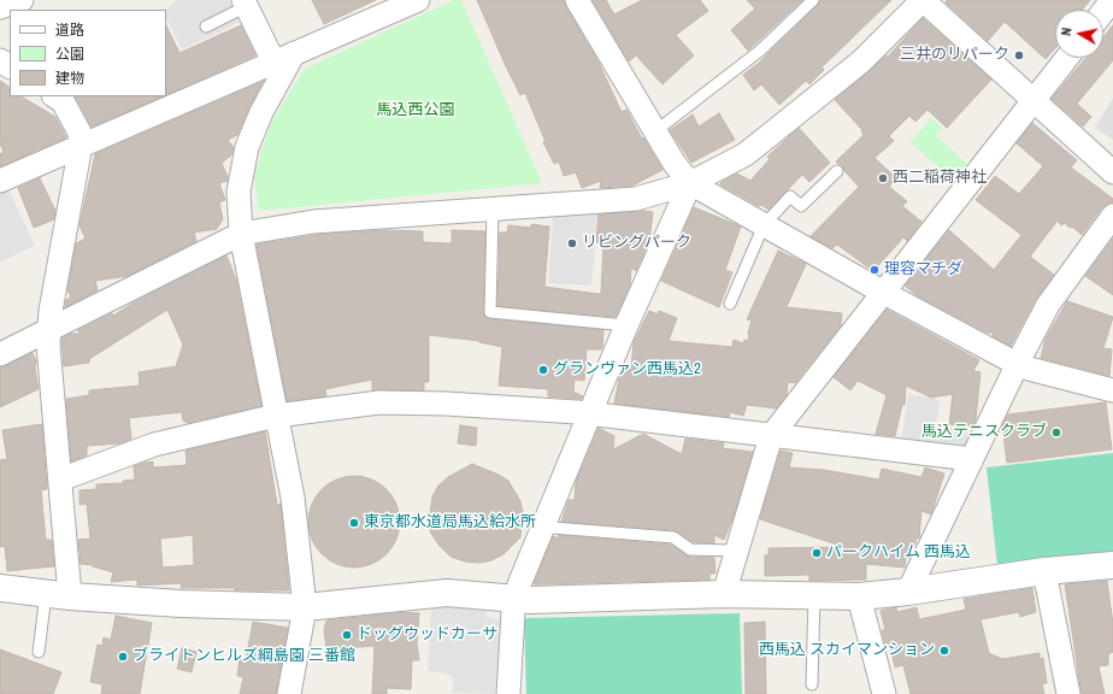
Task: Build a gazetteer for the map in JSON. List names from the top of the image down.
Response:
{
  "parks": ["馬込西公園"],
  "places": [
    "三井のリパーク",
    "西二稲荷神社",
    "リビングパーク",
    "理容マチダ",
    "グランヴァン西馬込2",
    "馬込テニスクラブ",
    "東京都水道局馬込給水所",
    "パークハイム 西馬込",
    "ドッグウッドカーサ",
    "西馬込 スカイマンション",
    "ブライトンヒルズ綱島園 三番館"
  ],
  "legend": ["道路", "公園", "建物"],
  "north": "left"
}
